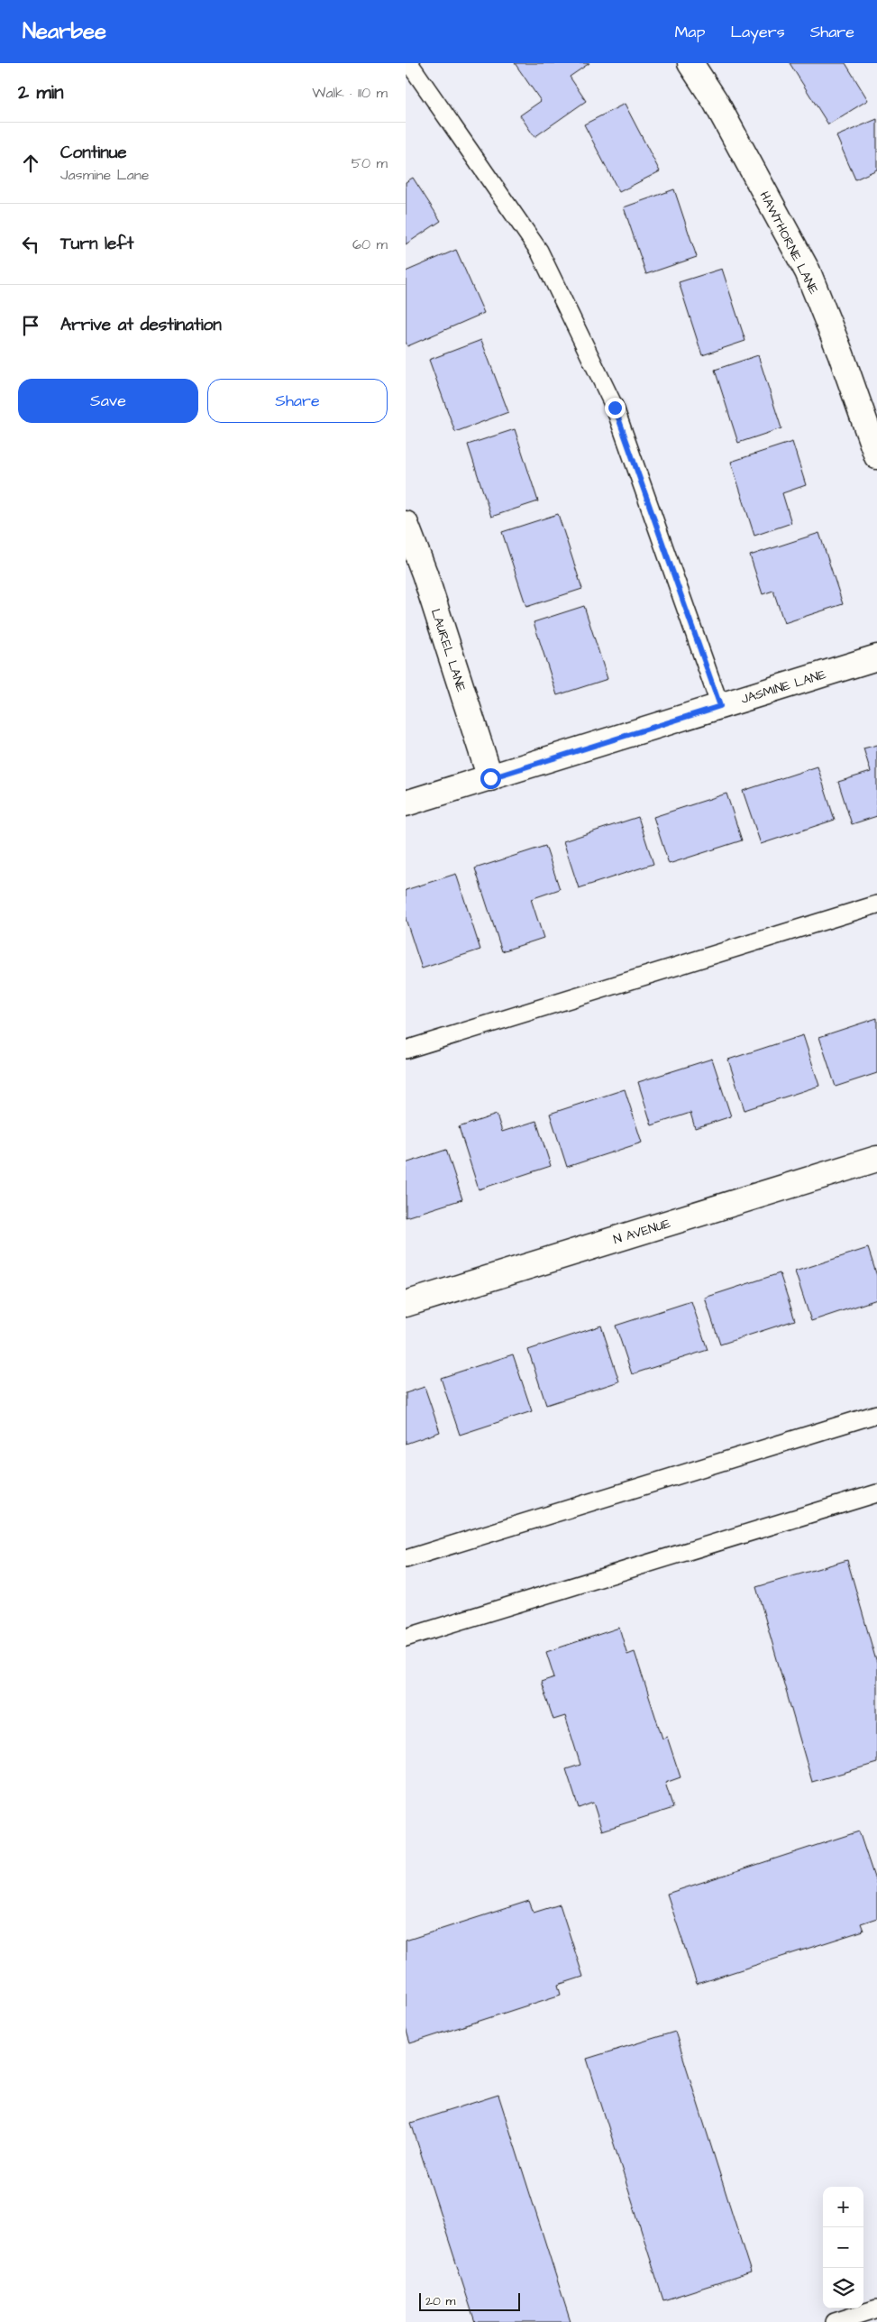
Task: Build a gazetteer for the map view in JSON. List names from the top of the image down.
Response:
{
  "streets": {
    "street": [
      "HAWTHORNE LANE",
      "LAUREL LANE",
      "JASMINE LANE",
      "N AVENUE"
    ]
  },
  "crossings": [
    ["LAUREL LANE", "JASMINE LANE"]
  ],
  "scale_bar": "20 m",
  "page": {
    "header": "Nearbee",
    "nav": ["Map", "Layers", "Share"],
    "heading": ["2 min", "Walk · 110 m"],
    "list": [
      ["Continue", "Jasmine Lane", "50 m"],
      ["Turn left", "60 m"],
      "Arrive at destination"
    ],
    "buttons": ["Save", "Share"],
    "map_buttons": ["+", "−"],
    "scale": "20 m"
  }
}
